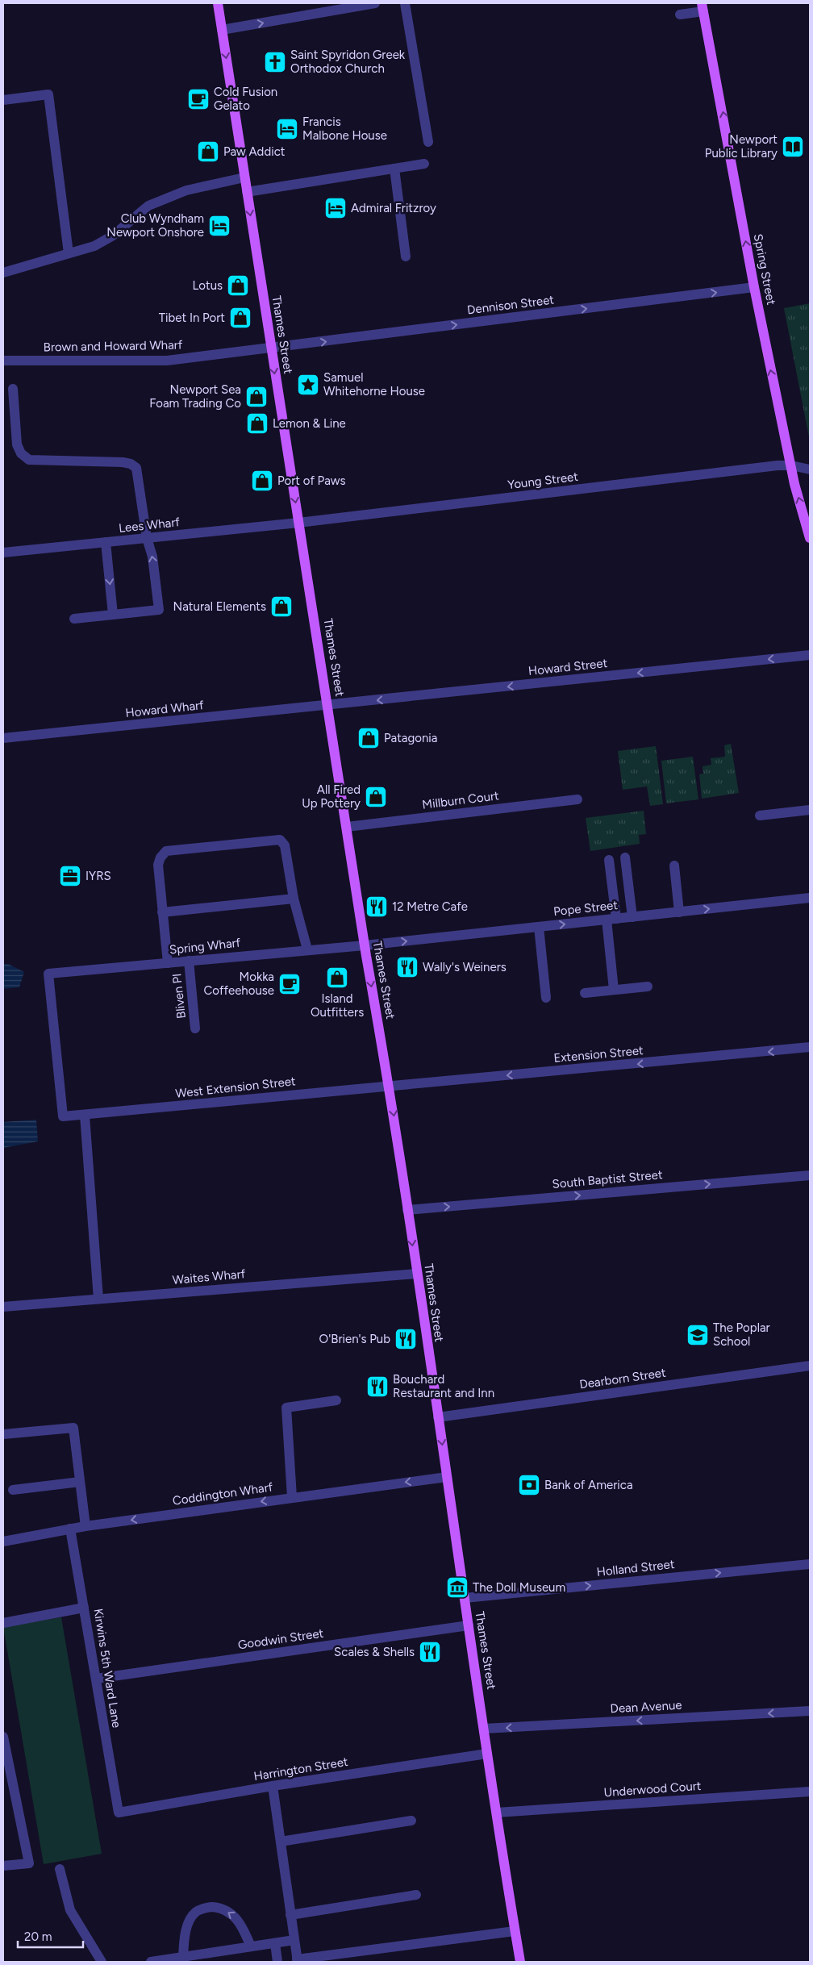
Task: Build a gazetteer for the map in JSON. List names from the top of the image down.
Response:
{
  "streets": {
    "main road": ["Spring Street", "Thames Street"],
    "street": [
      "Dennison Street",
      "Brown and Howard Wharf",
      "Young Street",
      "Lees Wharf",
      "Howard Street",
      "Howard Wharf",
      "Millburn Court",
      "Pope Street",
      "Spring Wharf",
      "Bliven Pl",
      "Extension Street",
      "West Extension Street",
      "South Baptist Street",
      "Waites Wharf",
      "Dearborn Street",
      "Coddington Wharf",
      "Holland Street",
      "Goodwin Street",
      "Kirwins 5th Ward Lane",
      "Dean Avenue",
      "Harrington Street",
      "Underwood Court"
    ]
  },
  "crossings": [
    ["Spring Street", "Dennison Street"],
    ["Spring Street", "Young Street"],
    ["Dennison Street", "Thames Street"],
    ["Dennison Street", "Brown and Howard Wharf"],
    ["Thames Street", "Brown and Howard Wharf"],
    ["Thames Street", "Young Street"],
    ["Thames Street", "Lees Wharf"],
    ["Thames Street", "Howard Street"],
    ["Thames Street", "Howard Wharf"],
    ["Thames Street", "Millburn Court"],
    ["Thames Street", "Pope Street"],
    ["Thames Street", "Spring Wharf"],
    ["Thames Street", "Extension Street"],
    ["Thames Street", "West Extension Street"],
    ["Thames Street", "South Baptist Street"],
    ["Thames Street", "Waites Wharf"],
    ["Thames Street", "Dearborn Street"],
    ["Thames Street", "Coddington Wharf"],
    ["Thames Street", "Holland Street"],
    ["Thames Street", "Goodwin Street"],
    ["Thames Street", "Dean Avenue"],
    ["Thames Street", "Harrington Street"],
    ["Thames Street", "Underwood Court"],
    ["Young Street", "Lees Wharf"],
    ["Howard Street", "Howard Wharf"],
    ["Pope Street", "Spring Wharf"],
    ["Spring Wharf", "Bliven Pl"],
    ["Spring Wharf", "West Extension Street"],
    ["Extension Street", "West Extension Street"],
    ["Coddington Wharf", "Kirwins 5th Ward Lane"],
    ["Goodwin Street", "Kirwins 5th Ward Lane"],
    ["Kirwins 5th Ward Lane", "Harrington Street"]
  ],
  "one_way": [
    "Spring Street",
    "Dennison Street",
    "Thames Street",
    "Howard Street",
    "Pope Street",
    "Extension Street",
    "South Baptist Street",
    "Coddington Wharf",
    "Holland Street",
    "Dean Avenue"
  ],
  "places": {
    "church": ["Saint Spyridon Greek Orthodox Church"],
    "cafe": ["Cold Fusion Gelato", "Mokka Coffeehouse"],
    "hotel": ["Francis Malbone House", "Admiral Fritzroy", "Club Wyndham Newport Onshore"],
    "library": ["Newport Public Library"],
    "shop": [
      "Paw Addict",
      "Lotus",
      "Tibet In Port",
      "Newport Sea Foam Trading Co",
      "Lemon & Line",
      "Port of Paws",
      "Natural Elements",
      "Patagonia",
      "All Fired Up Pottery",
      "Island Outfitters"
    ],
    "place": ["Samuel Whitehorne House"],
    "office": ["IYRS"],
    "restaurant": [
      "12 Metre Cafe",
      "Wally's Weiners",
      "O'Brien's Pub",
      "Bouchard Restaurant and Inn",
      "Scales & Shells"
    ],
    "school or university": ["The Poplar School"],
    "bank": ["Bank of America"],
    "museum": ["The Doll Museum"]
  },
  "scale_bar": "20 m"
}
